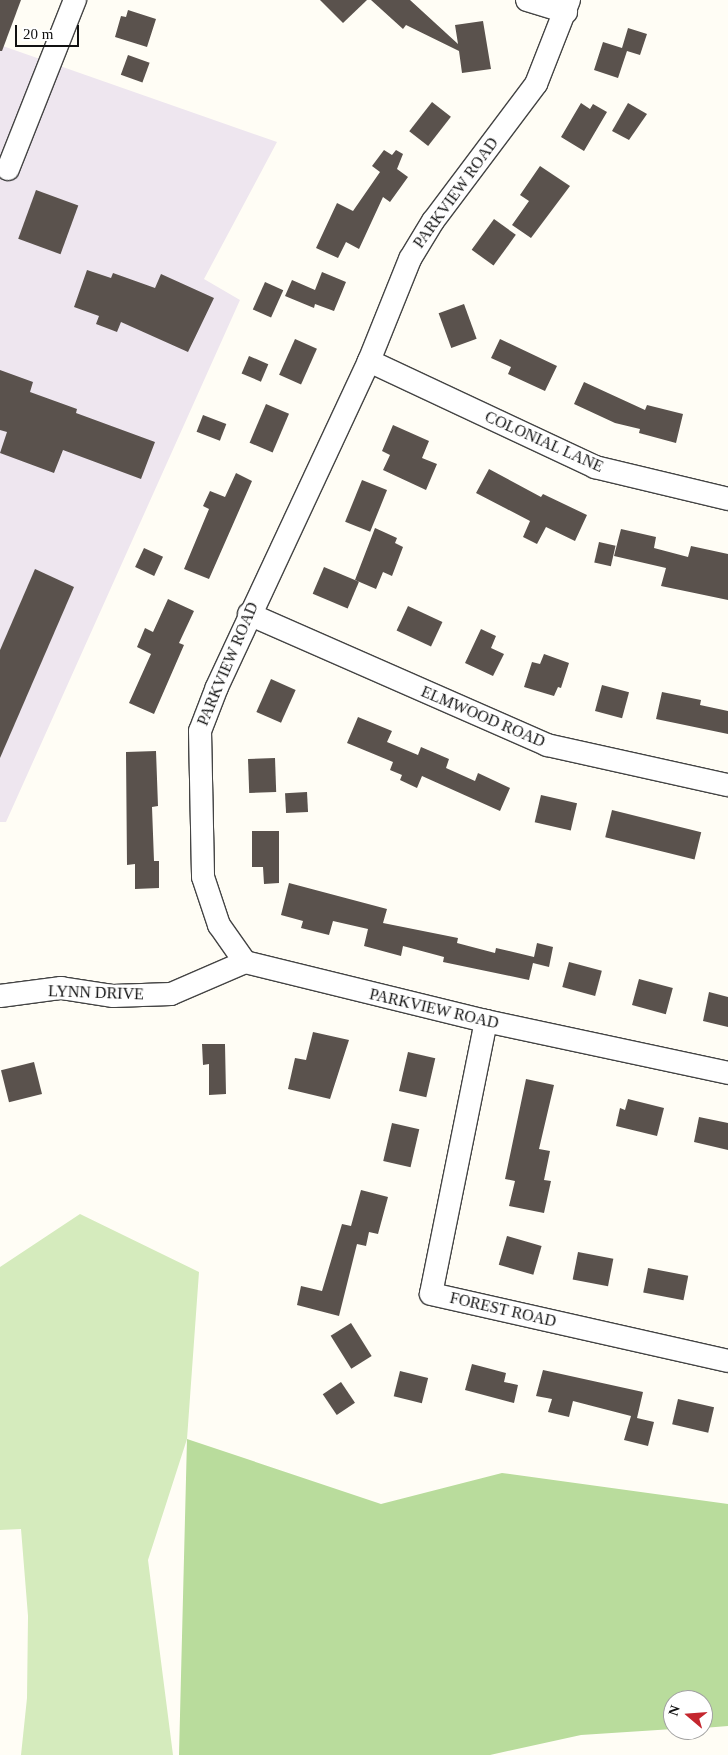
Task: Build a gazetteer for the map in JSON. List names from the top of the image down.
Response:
{
  "streets": {
    "street": [
      "PARKVIEW ROAD",
      "COLONIAL LANE",
      "ELMWOOD ROAD",
      "LYNN DRIVE",
      "FOREST ROAD"
    ]
  },
  "crossings": [
    ["PARKVIEW ROAD", "COLONIAL LANE"],
    ["PARKVIEW ROAD", "ELMWOOD ROAD"],
    ["PARKVIEW ROAD", "LYNN DRIVE"],
    ["PARKVIEW ROAD", "FOREST ROAD"]
  ],
  "scale_bar": "20 m",
  "north": "left"
}
